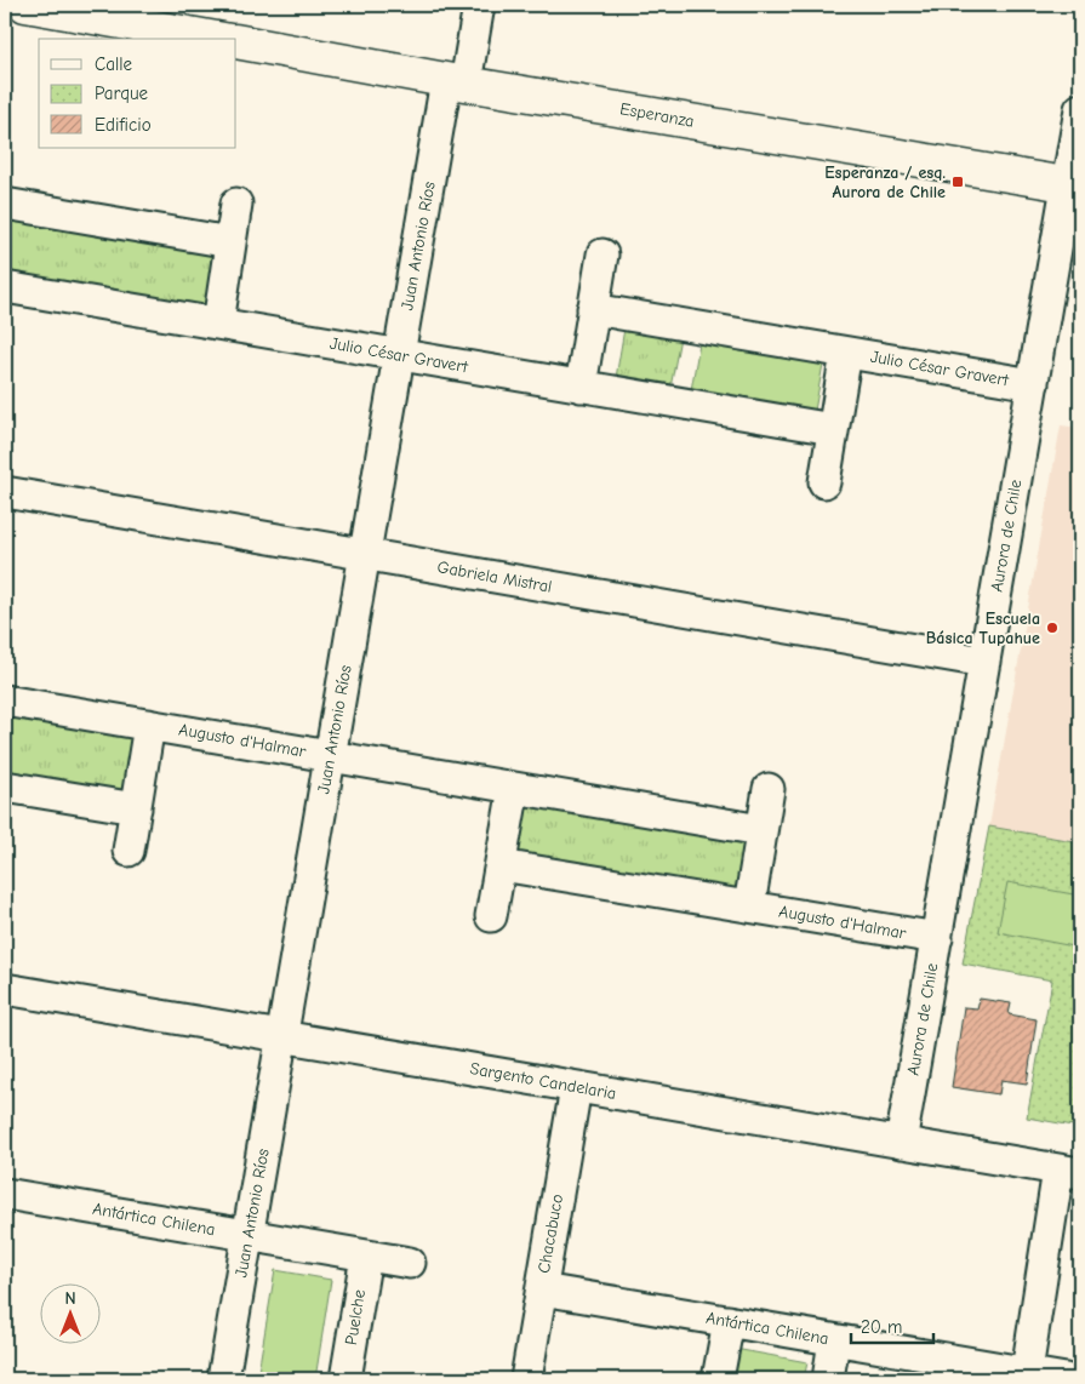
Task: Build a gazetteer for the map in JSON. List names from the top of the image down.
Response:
{
  "streets": {
    "street": [
      "Esperanza",
      "Juan Antonio Ríos",
      "Julio César Gravert",
      "Aurora de Chile",
      "Gabriela Mistral",
      "Augusto d'Halmar",
      "Sargento Candelaria",
      "Antártica Chilena",
      "Chacabuco",
      "Puelche"
    ]
  },
  "crossings": [
    ["Esperanza", "Juan Antonio Ríos"],
    ["Esperanza", "Aurora de Chile"],
    ["Juan Antonio Ríos", "Julio César Gravert"],
    ["Juan Antonio Ríos", "Gabriela Mistral"],
    ["Juan Antonio Ríos", "Augusto d'Halmar"],
    ["Juan Antonio Ríos", "Sargento Candelaria"],
    ["Juan Antonio Ríos", "Antártica Chilena"],
    ["Julio César Gravert", "Aurora de Chile"],
    ["Aurora de Chile", "Gabriela Mistral"],
    ["Aurora de Chile", "Augusto d'Halmar"],
    ["Aurora de Chile", "Sargento Candelaria"],
    ["Sargento Candelaria", "Chacabuco"],
    ["Antártica Chilena", "Chacabuco"],
    ["Antártica Chilena", "Puelche"]
  ],
  "places": {
    "transit": ["Esperanza / esq. Aurora de Chile"],
    "other": ["Escuela Básica Tupahue"]
  },
  "legend": ["Calle", "Parque", "Edificio"],
  "scale_bar": "20 m",
  "north": "top"
}
